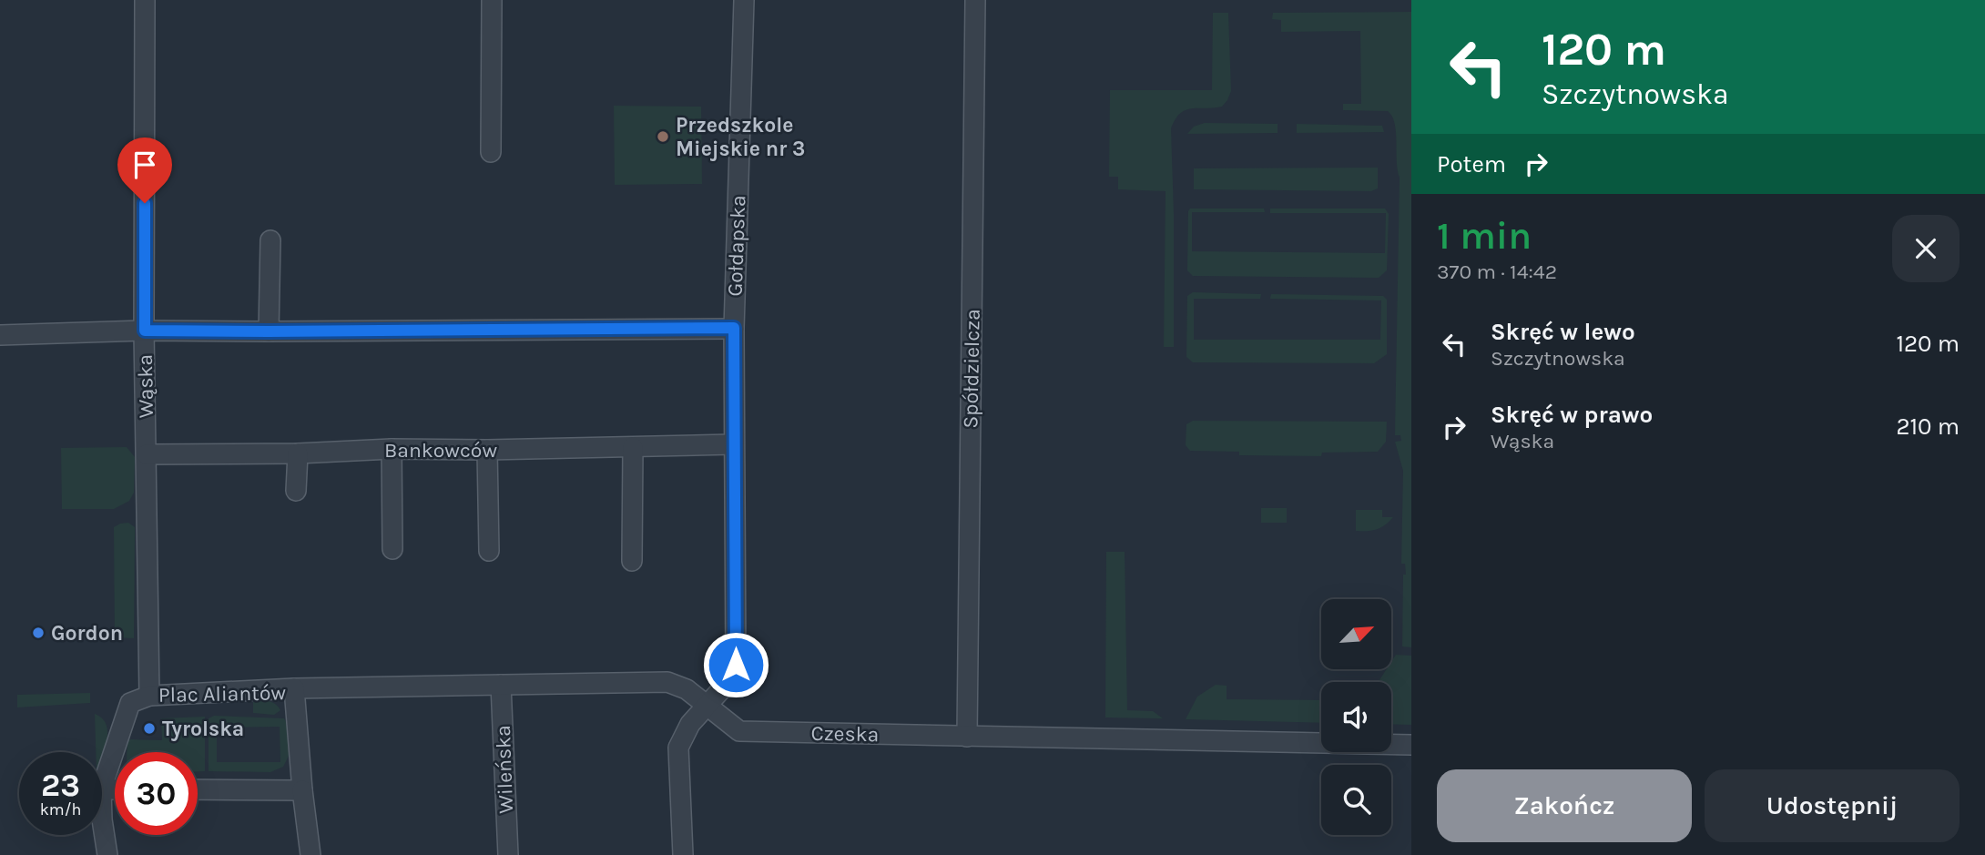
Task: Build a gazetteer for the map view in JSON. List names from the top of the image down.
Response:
{
  "streets": {
    "street": [
      "Gołdapska",
      "Spółdzielcza",
      "Wąska",
      "Bankowców",
      "Plac Aliantów",
      "Czeska",
      "Wileńska"
    ]
  },
  "crossings": [
    ["Gołdapska", "Bankowców"],
    ["Gołdapska", "Czeska"],
    ["Spółdzielcza", "Czeska"],
    ["Wąska", "Bankowców"],
    ["Wąska", "Plac Aliantów"],
    ["Plac Aliantów", "Czeska"],
    ["Czeska", "Wileńska"]
  ],
  "places": ["Przedszkole Miejskie nr 3", "Gordon", "Tyrolska"],
  "north": "top right",
  "page": {
    "turn": ["120 m", "Szczytnowska"],
    "then": "Potem",
    "heading": ["1 min", "370 m · 14:42"],
    "list": [
      {
        "name": "Skręć w lewo",
        "note": "Szczytnowska",
        "value": "120 m"
      },
      {
        "name": "Skręć w prawo",
        "note": "Wąska",
        "value": "210 m"
      }
    ],
    "speed": "23 km/h",
    "limit": "30",
    "buttons": ["Zakończ", "Udostępnij"]
  }
}
